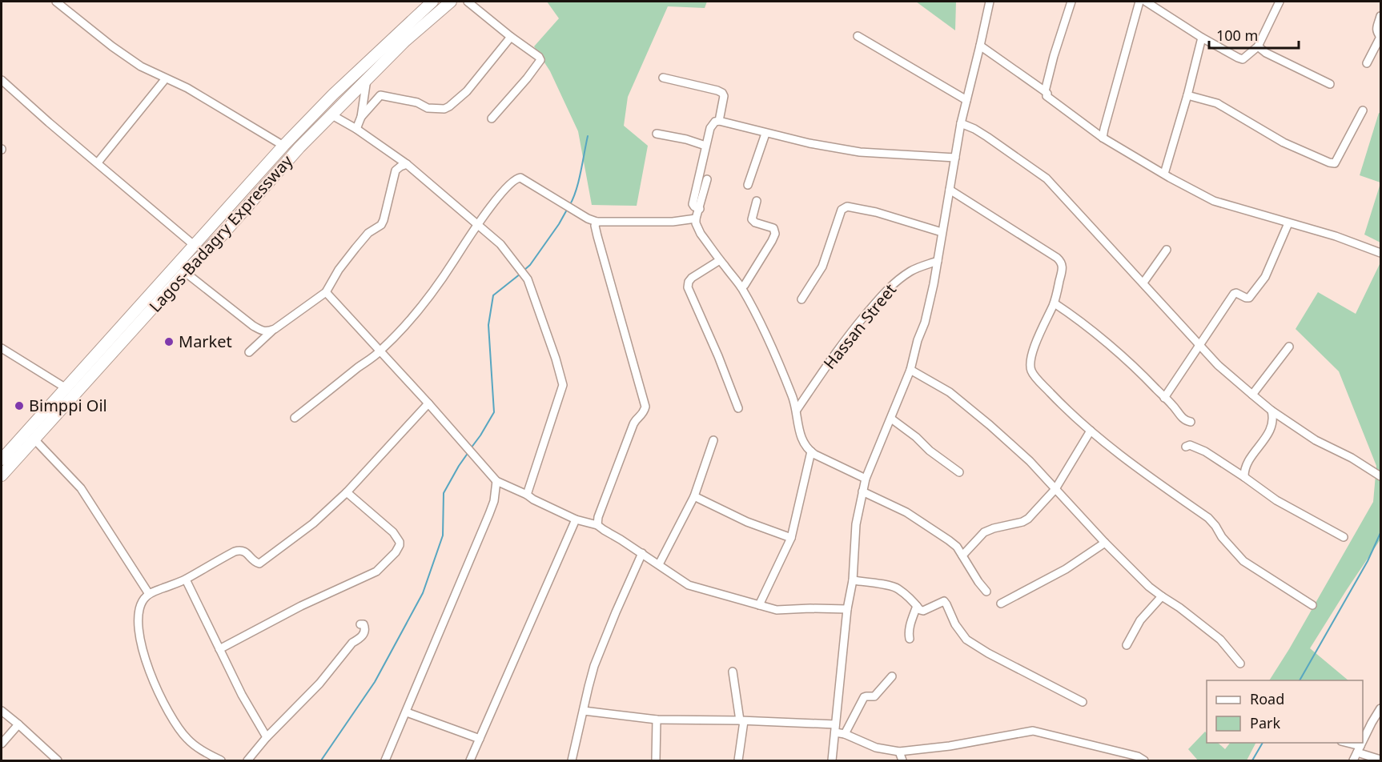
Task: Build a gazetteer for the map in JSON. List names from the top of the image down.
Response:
{
  "streets": {
    "highway": ["Lagos-Badagry Expressway"],
    "street": ["Hassan Street"]
  },
  "places": ["Market", "Bimppi Oil"],
  "legend": ["Road", "Park"],
  "scale_bar": "100 m"
}
